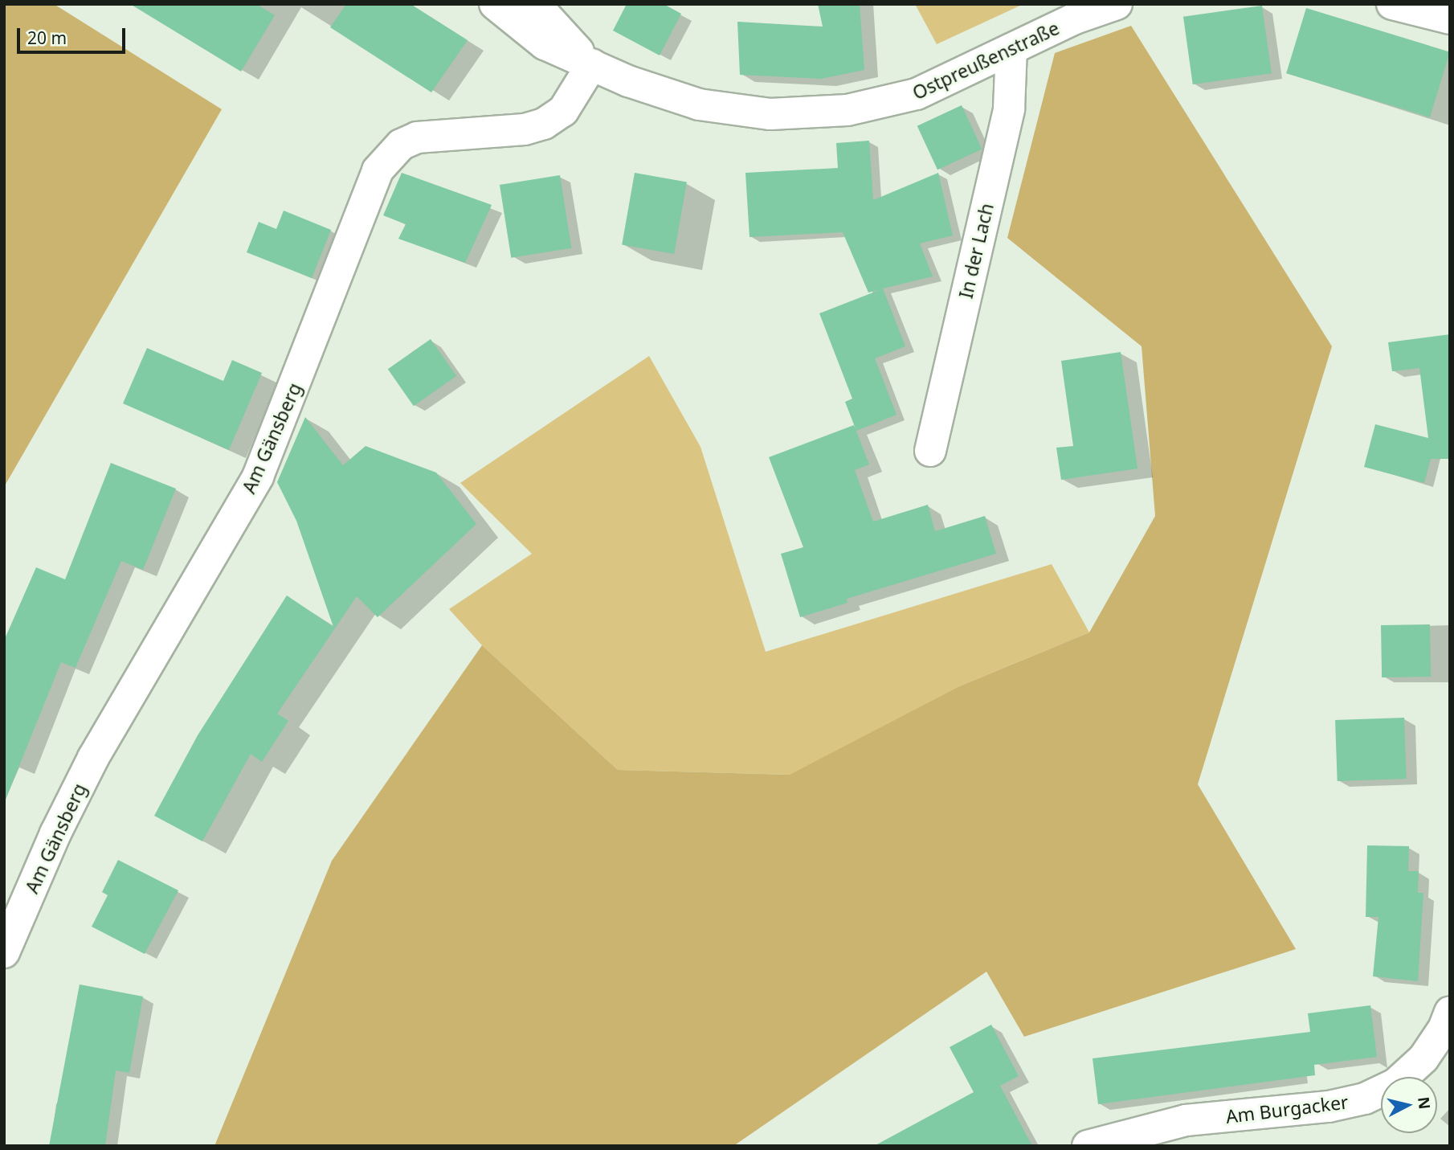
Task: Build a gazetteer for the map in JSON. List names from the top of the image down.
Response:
{
  "streets": {
    "street": [
      "Ostpreußenstraße",
      "In der Lach",
      "Am Gänsberg",
      "Am Burgacker"
    ]
  },
  "crossings": [
    ["Ostpreußenstraße", "In der Lach"],
    ["Ostpreußenstraße", "Am Gänsberg"]
  ],
  "scale_bar": "20 m",
  "north": "right"
}
